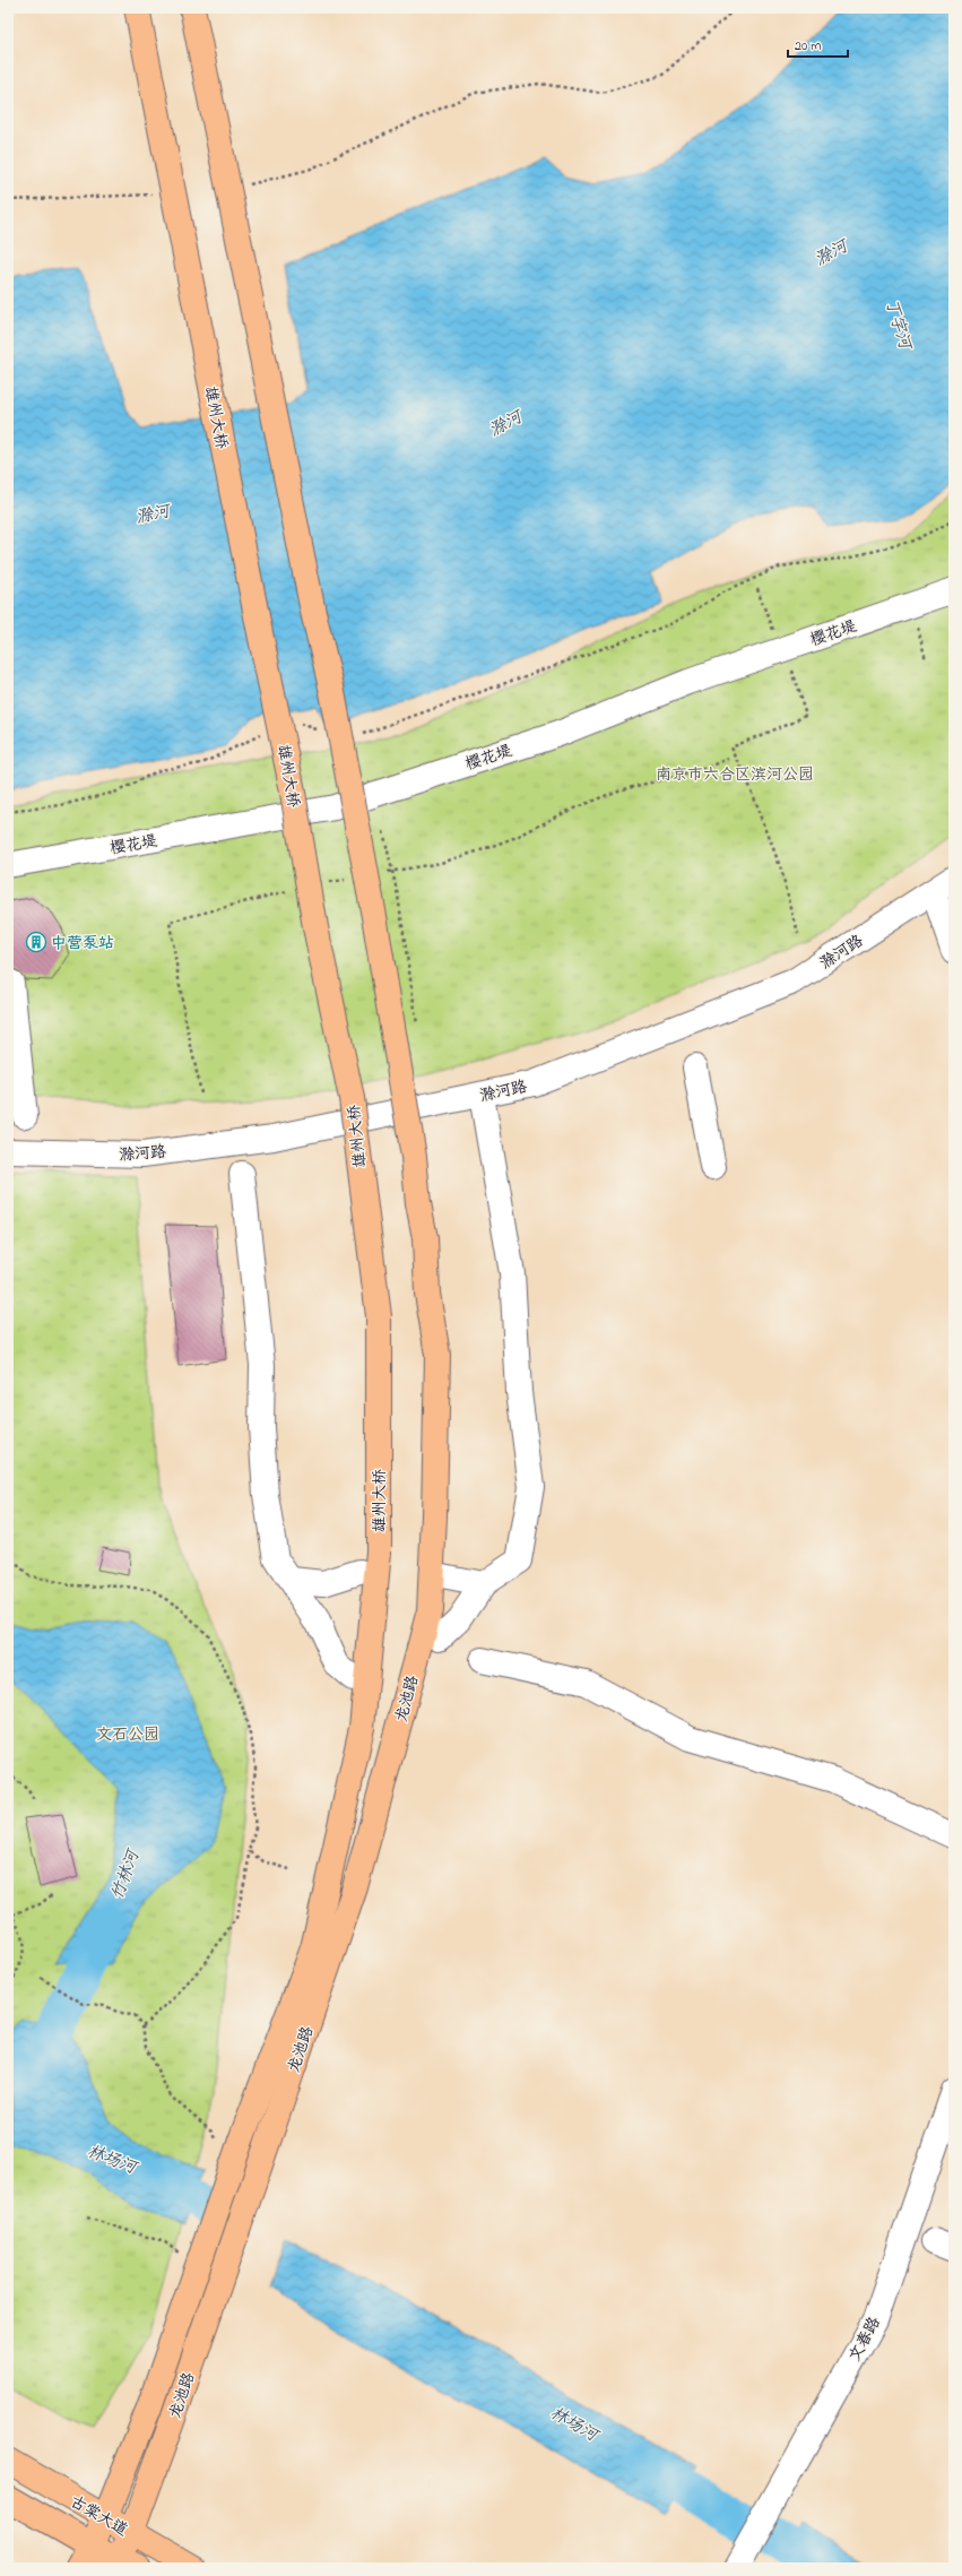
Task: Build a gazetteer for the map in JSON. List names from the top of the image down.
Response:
{
  "streets": {
    "main road": ["雄州大桥", "龙池路", "古棠大道"],
    "street": ["樱花堤", "滁河路", "文春路"]
  },
  "crossings": [
    ["雄州大桥", "龙池路"],
    ["龙池路", "古棠大道"]
  ],
  "water": [
    "滁河",
    "丁字河",
    "竹林河",
    "林场河"
  ],
  "parks": ["南京市六合区滨河公园", "文石公园"],
  "places": {
    "building": ["中营泵站"]
  },
  "scale_bar": "20 m"
}
